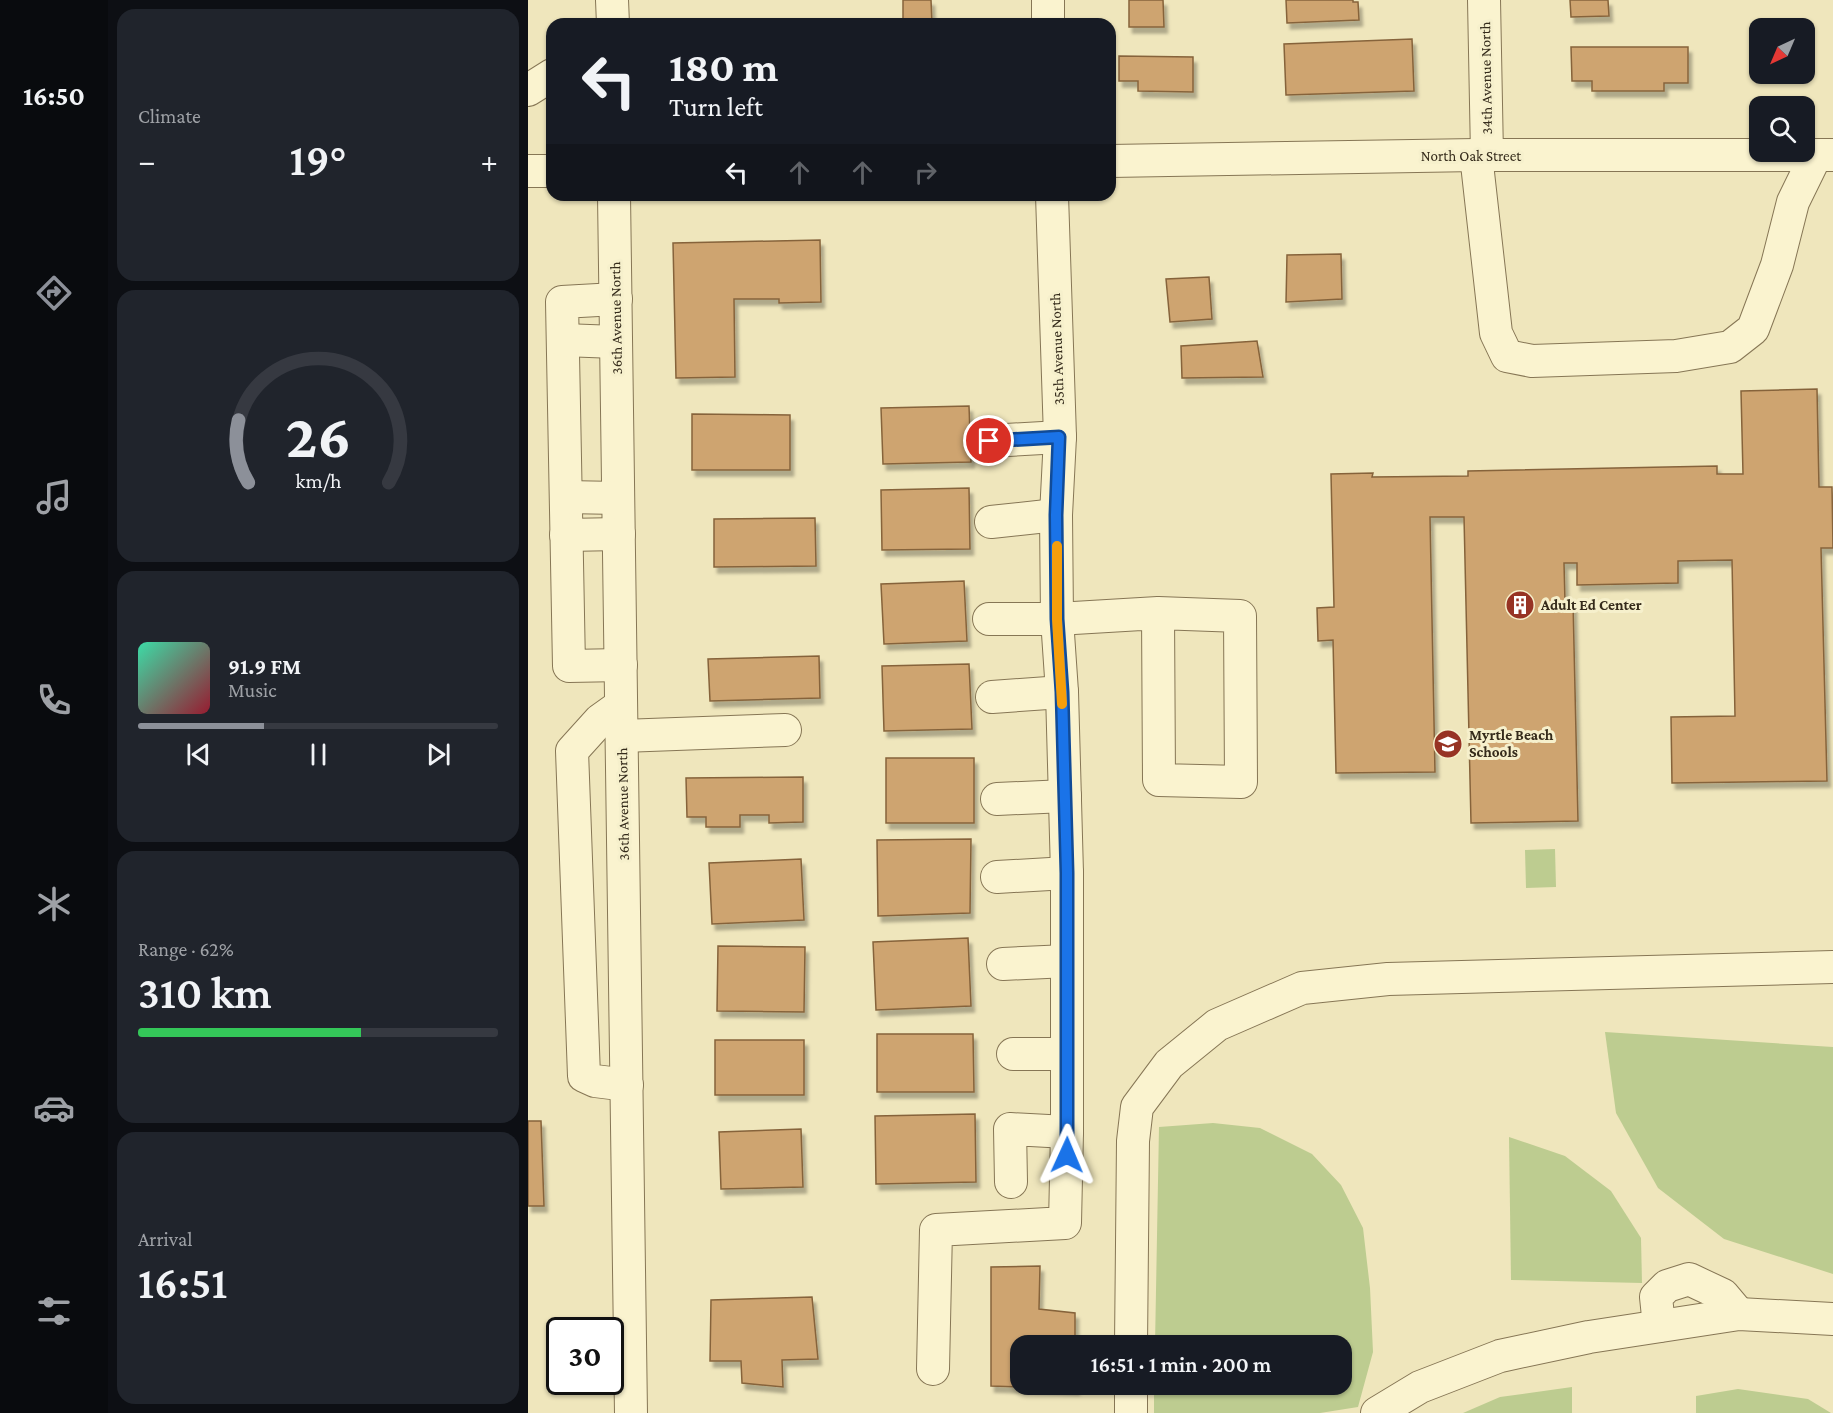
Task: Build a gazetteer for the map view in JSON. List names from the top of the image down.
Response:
{
  "streets": {
    "street": [
      "34th Avenue North",
      "North Oak Street",
      "36th Avenue North",
      "35th Avenue North"
    ]
  },
  "crossings": [
    ["34th Avenue North", "North Oak Street"]
  ],
  "places": {
    "building": ["Adult Ed Center"],
    "school or university": ["Myrtle Beach Schools"]
  },
  "north": "bottom left",
  "page": {
    "tabs": "16:50",
    "tile": [
      "Climate",
      ["Range · 62%", "310 km"],
      ["Arrival", "16:51"]
    ],
    "turn": ["180 m", "Turn left"],
    "heat": ["−", "19°", "+"],
    "song": ["91.9 FM", "Music"],
    "limit": "30",
    "trip": "16:51 · 1 min · 200 m",
    "gauge": ["26", "km/h"]
  }
}
